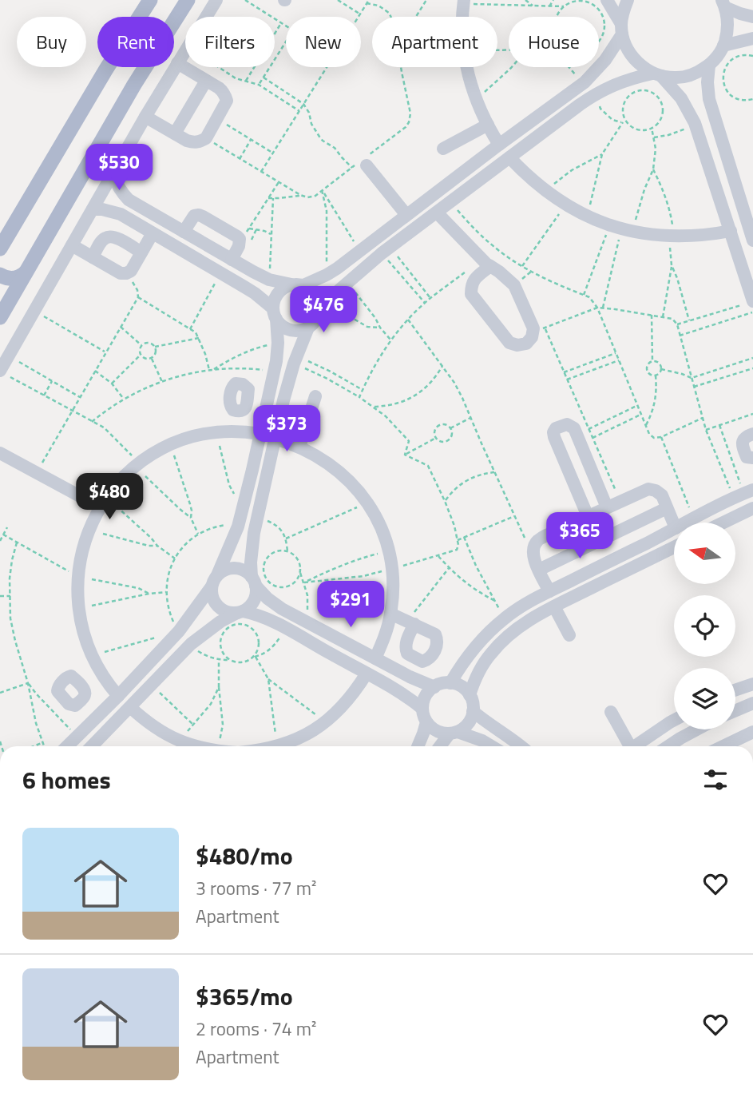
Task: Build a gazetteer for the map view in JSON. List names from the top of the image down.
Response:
{
  "north": "left",
  "page": {
    "chip": [
      "Buy",
      "Rent",
      "Filters",
      "New",
      "Apartment",
      "House"
    ],
    "price": [
      "$530",
      "$476",
      "$373",
      "$480",
      "$365",
      "$291"
    ],
    "heading": "6 homes",
    "list": [
      {
        "name": "$480/mo",
        "note": "3 rooms · 77 m² · Apartment"
      },
      {
        "name": "$365/mo",
        "note": "2 rooms · 74 m² · Apartment"
      }
    ]
  }
}
